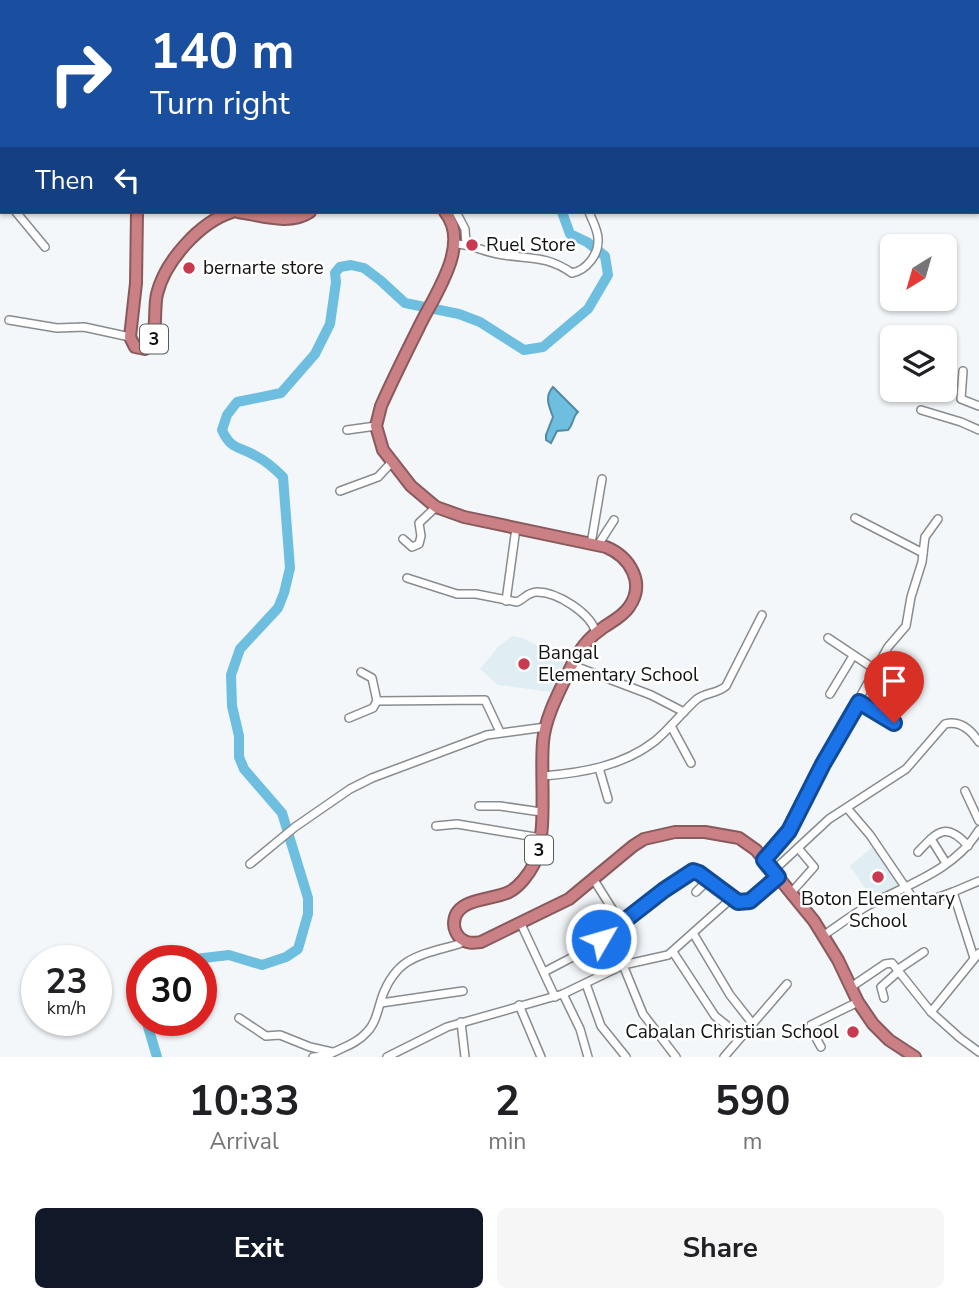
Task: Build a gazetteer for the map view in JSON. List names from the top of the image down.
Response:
{
  "streets": {
    "highway": ["3"]
  },
  "places": [
    "Ruel Store",
    "bernarte store",
    "Bangal Elementary School",
    "Boton Elementary School",
    "Cabalan Christian School"
  ],
  "north": "bottom left",
  "page": {
    "turn": ["140 m", "Turn right"],
    "then": "Then",
    "speed": "23 km/h",
    "limit": "30",
    "eta": [
      "10:33",
      "Arrival",
      "2",
      "min",
      "590",
      "m"
    ],
    "buttons": ["Exit", "Share"]
  }
}
